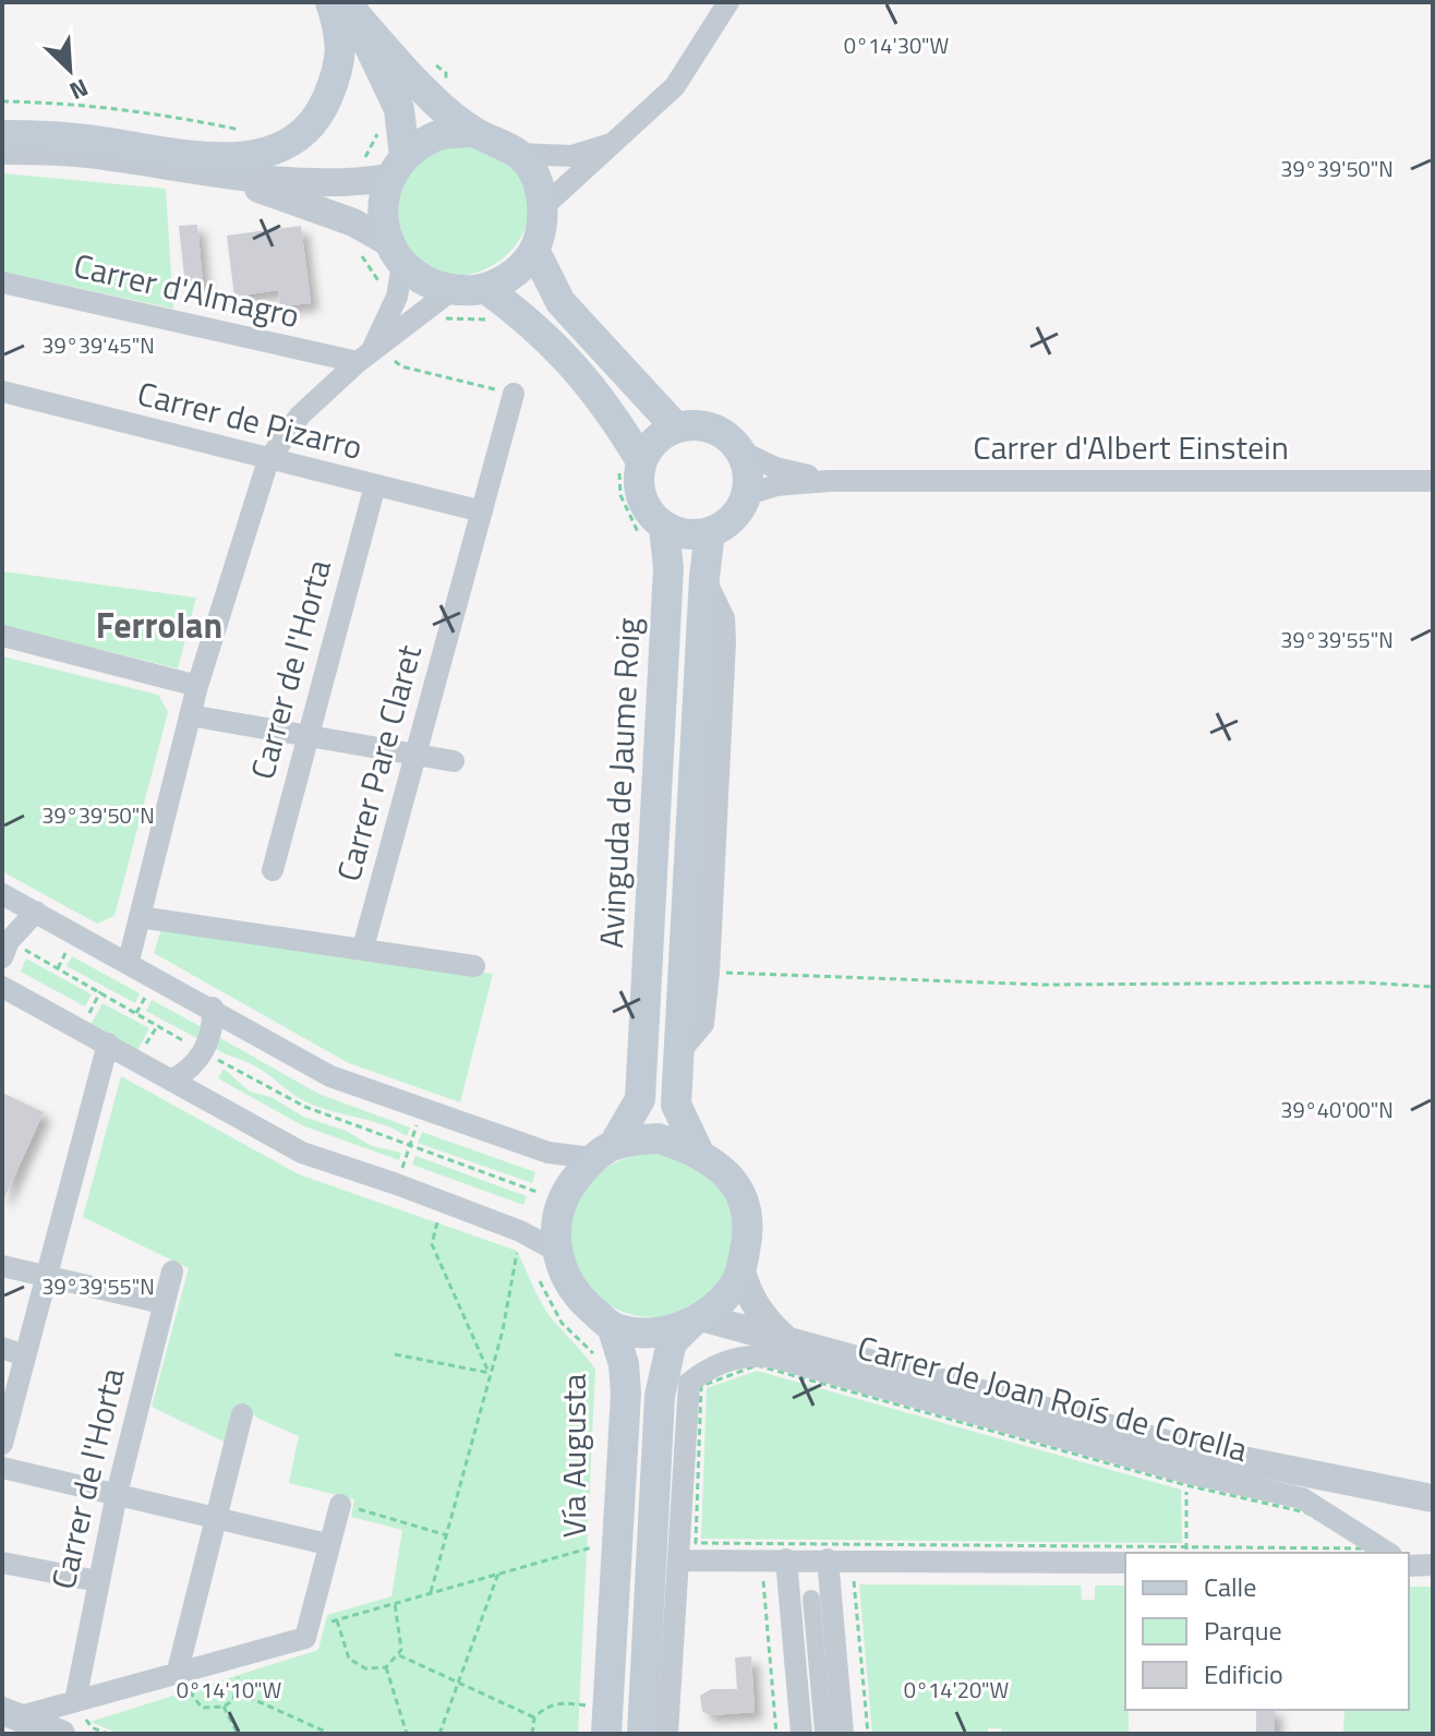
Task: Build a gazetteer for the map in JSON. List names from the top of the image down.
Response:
{
  "streets": {
    "main road": ["Avinguda de Jaume Roig"],
    "street": [
      "Carrer d'Almagro",
      "Carrer de Pizarro",
      "Carrer d'Albert Einstein",
      "Carrer de l'Horta",
      "Carrer Pare Claret",
      "Carrer de Joan Roís de Corella"
    ],
    "path": ["Vía Augusta"]
  },
  "crossings": [
    ["Carrer de Pizarro", "Carrer de l'Horta"],
    ["Carrer de Pizarro", "Carrer Pare Claret"],
    ["Carrer d'Albert Einstein", "Avinguda de Jaume Roig"],
    ["Avinguda de Jaume Roig", "Vía Augusta"]
  ],
  "districts": ["Ferrolan"],
  "legend": ["Calle", "Parque", "Edificio"],
  "north": "bottom right",
  "coordinates": [
    "0°14'30\"W",
    "39°39'50\"N",
    "39°39'45\"N",
    "39°39'55\"N",
    "39°40'00\"N",
    "0°14'10\"W",
    "0°14'20\"W"
  ]
}
